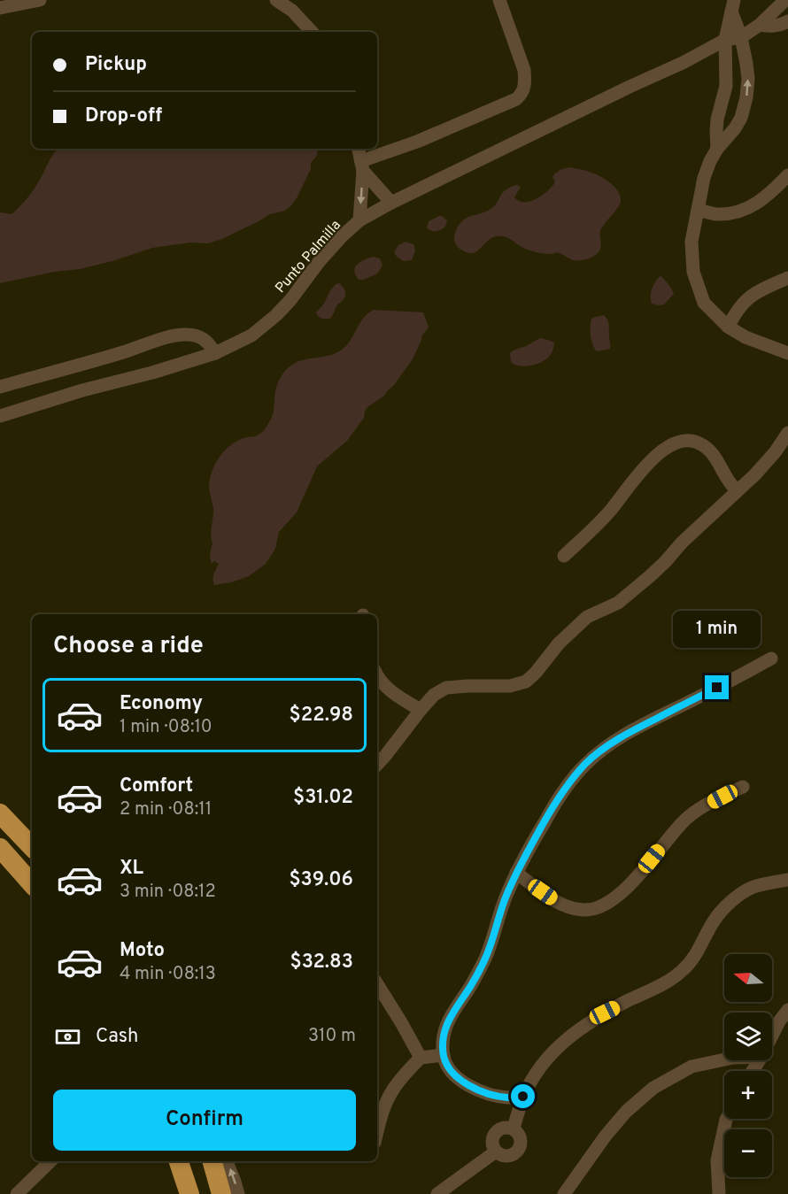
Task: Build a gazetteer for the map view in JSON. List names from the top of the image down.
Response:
{
  "streets": {
    "street": ["Punto Palmilla"]
  },
  "north": "left",
  "page": {
    "banner": ["Pickup", "Drop-off"],
    "bubble": "1 min",
    "heading": "Choose a ride",
    "list": [
      {
        "name": "Economy",
        "note": "1 min · 08:10",
        "value": "$22.98"
      },
      {
        "name": "Comfort",
        "note": "2 min · 08:11",
        "value": "$31.02"
      },
      {
        "name": "XL",
        "note": "3 min · 08:12",
        "value": "$39.06"
      },
      {
        "name": "Moto",
        "note": "4 min · 08:13",
        "value": "$32.83"
      }
    ],
    "map_buttons": ["+", "−"],
    "pay": ["Cash", "310 m"],
    "buttons": "Confirm"
  }
}
